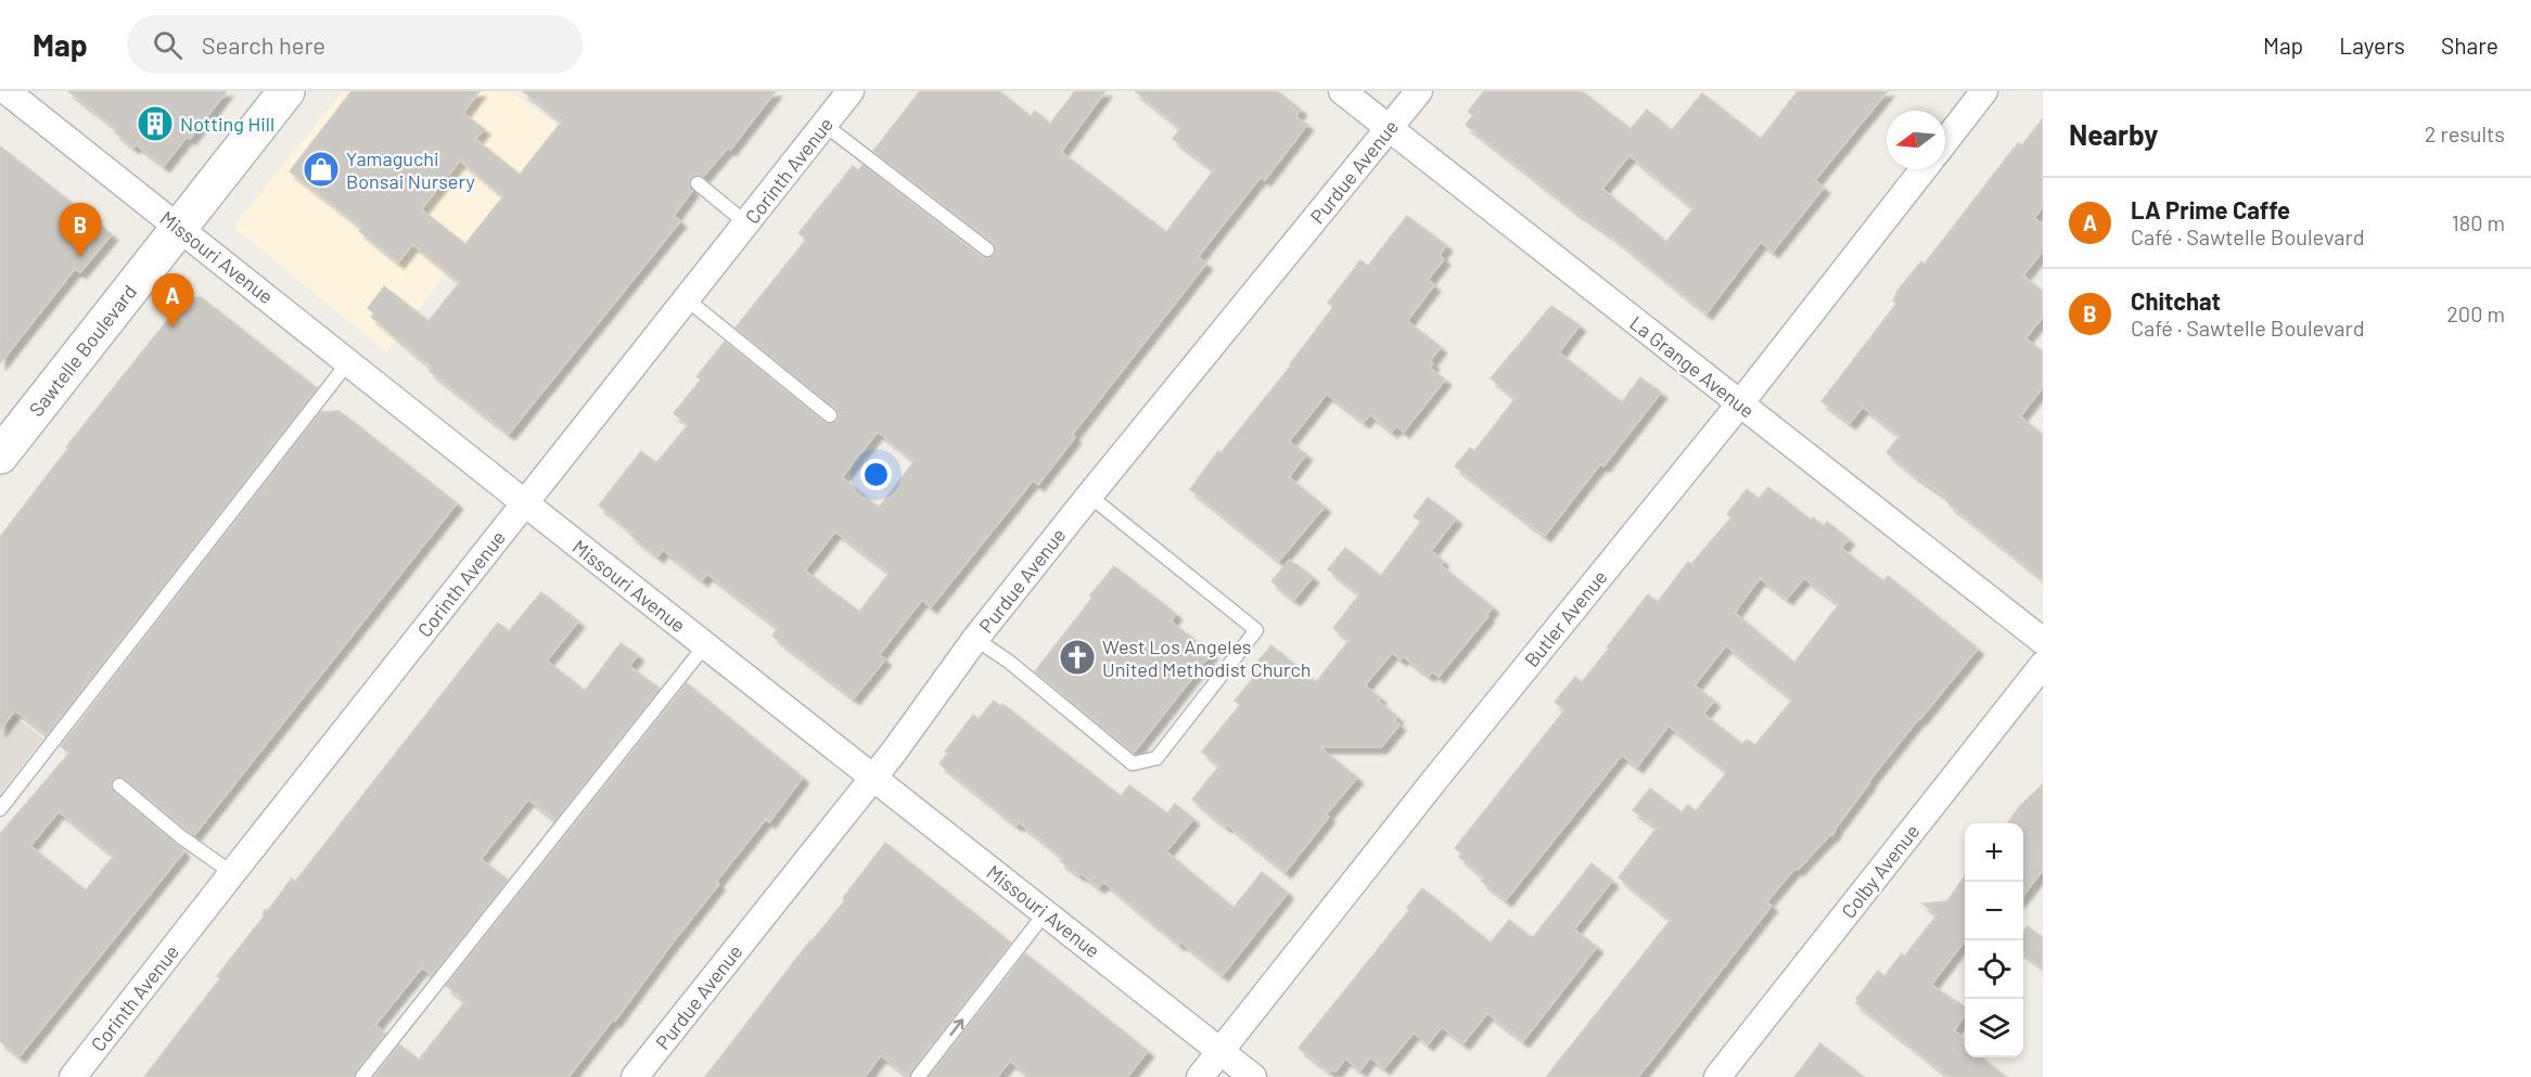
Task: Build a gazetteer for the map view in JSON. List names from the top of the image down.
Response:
{
  "streets": {
    "street": [
      "Corinth Avenue",
      "Purdue Avenue",
      "Missouri Avenue",
      "Sawtelle Boulevard",
      "La Grange Avenue",
      "Butler Avenue",
      "Colby Avenue"
    ]
  },
  "crossings": [
    ["Corinth Avenue", "Missouri Avenue"],
    ["Purdue Avenue", "Missouri Avenue"],
    ["Purdue Avenue", "La Grange Avenue"],
    ["Missouri Avenue", "Sawtelle Boulevard"],
    ["Missouri Avenue", "Butler Avenue"],
    ["La Grange Avenue", "Butler Avenue"]
  ],
  "places": {
    "building": ["Notting Hill"],
    "shop": ["Yamaguchi Bonsai Nursery"],
    "church": ["West Los Angeles United Methodist Church"]
  },
  "north": "left",
  "page": {
    "header": "Map",
    "search": "Search here",
    "nav": ["Map", "Layers", "Share"],
    "heading": ["Nearby", "2 results"],
    "list": [
      {
        "mark": "A",
        "name": "LA Prime Caffe",
        "note": "Café · Sawtelle Boulevard",
        "value": "180 m"
      },
      {
        "mark": "B",
        "name": "Chitchat",
        "note": "Café · Sawtelle Boulevard",
        "value": "200 m"
      }
    ],
    "pins": ["B", "A"],
    "map_buttons": ["+", "−"]
  }
}
